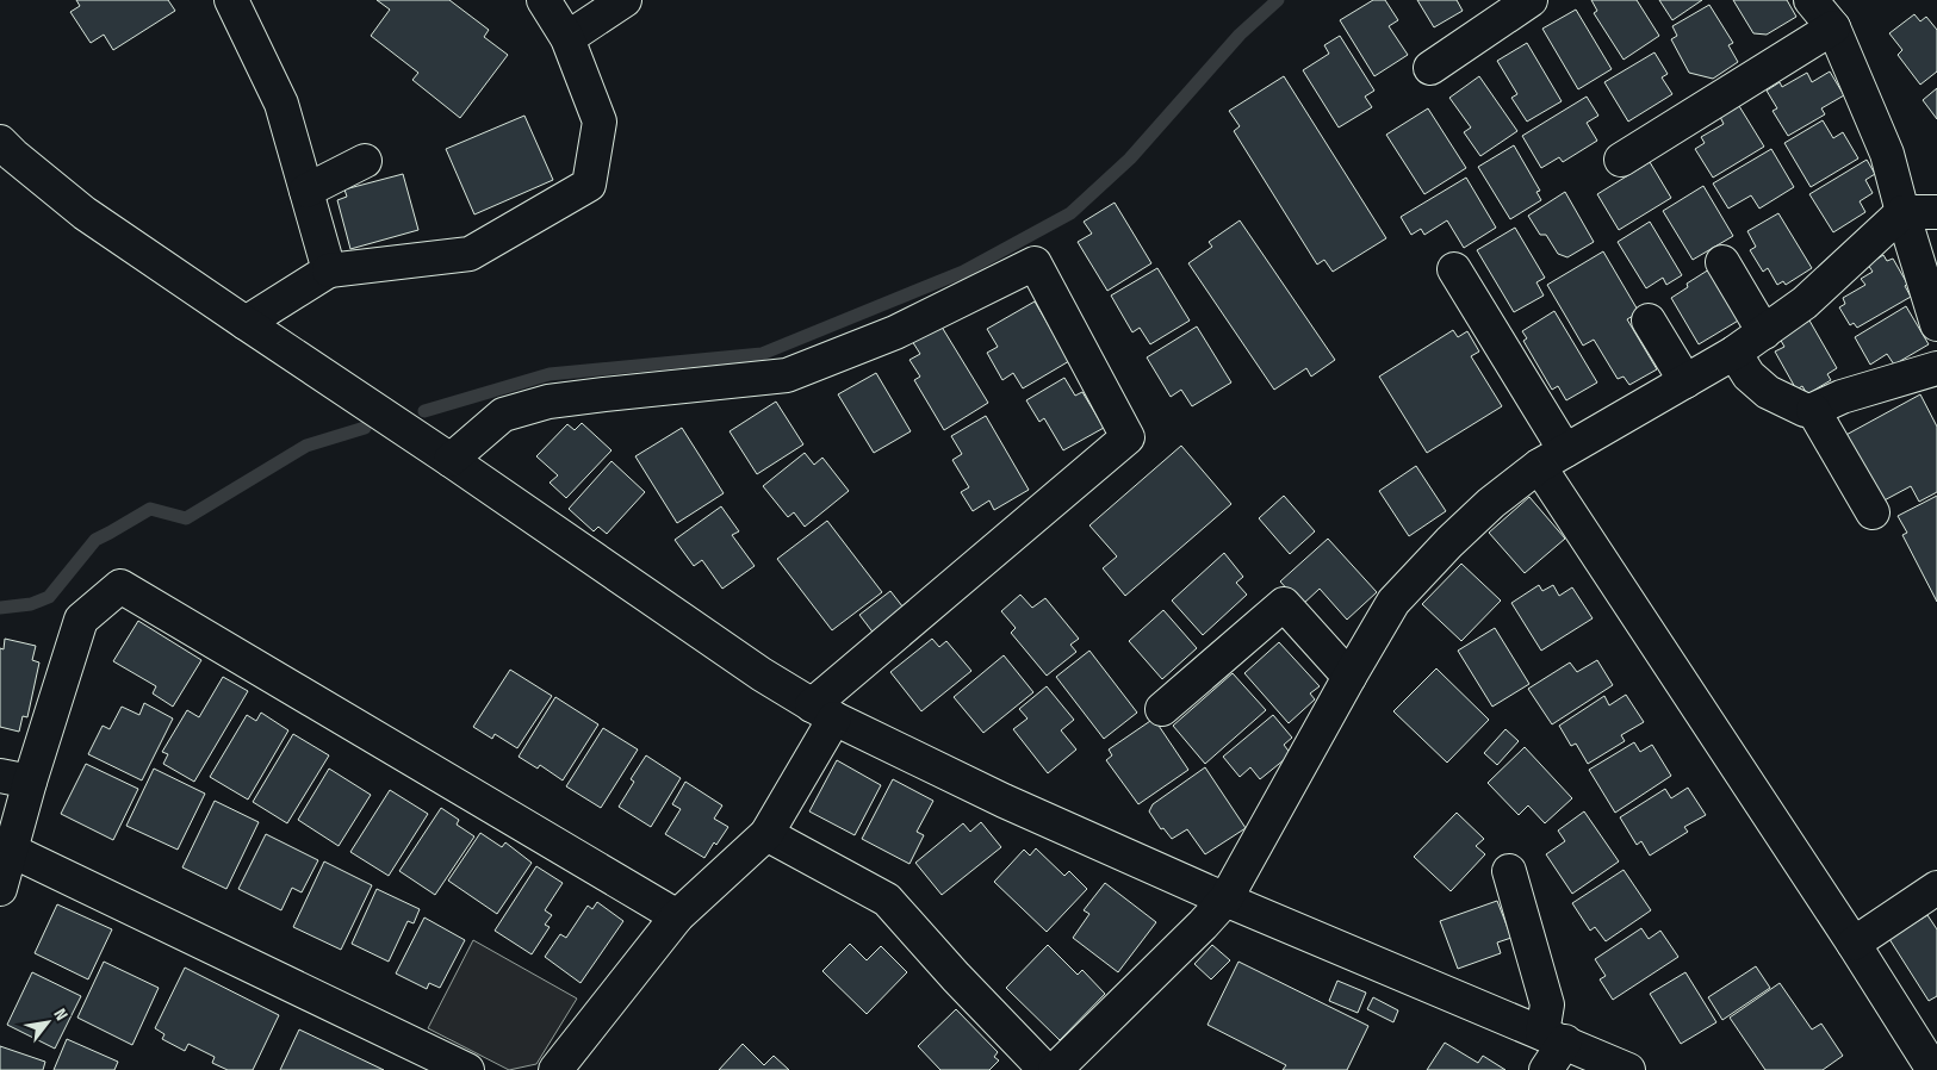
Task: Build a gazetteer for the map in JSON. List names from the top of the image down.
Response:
{
  "north": "top right"
}
